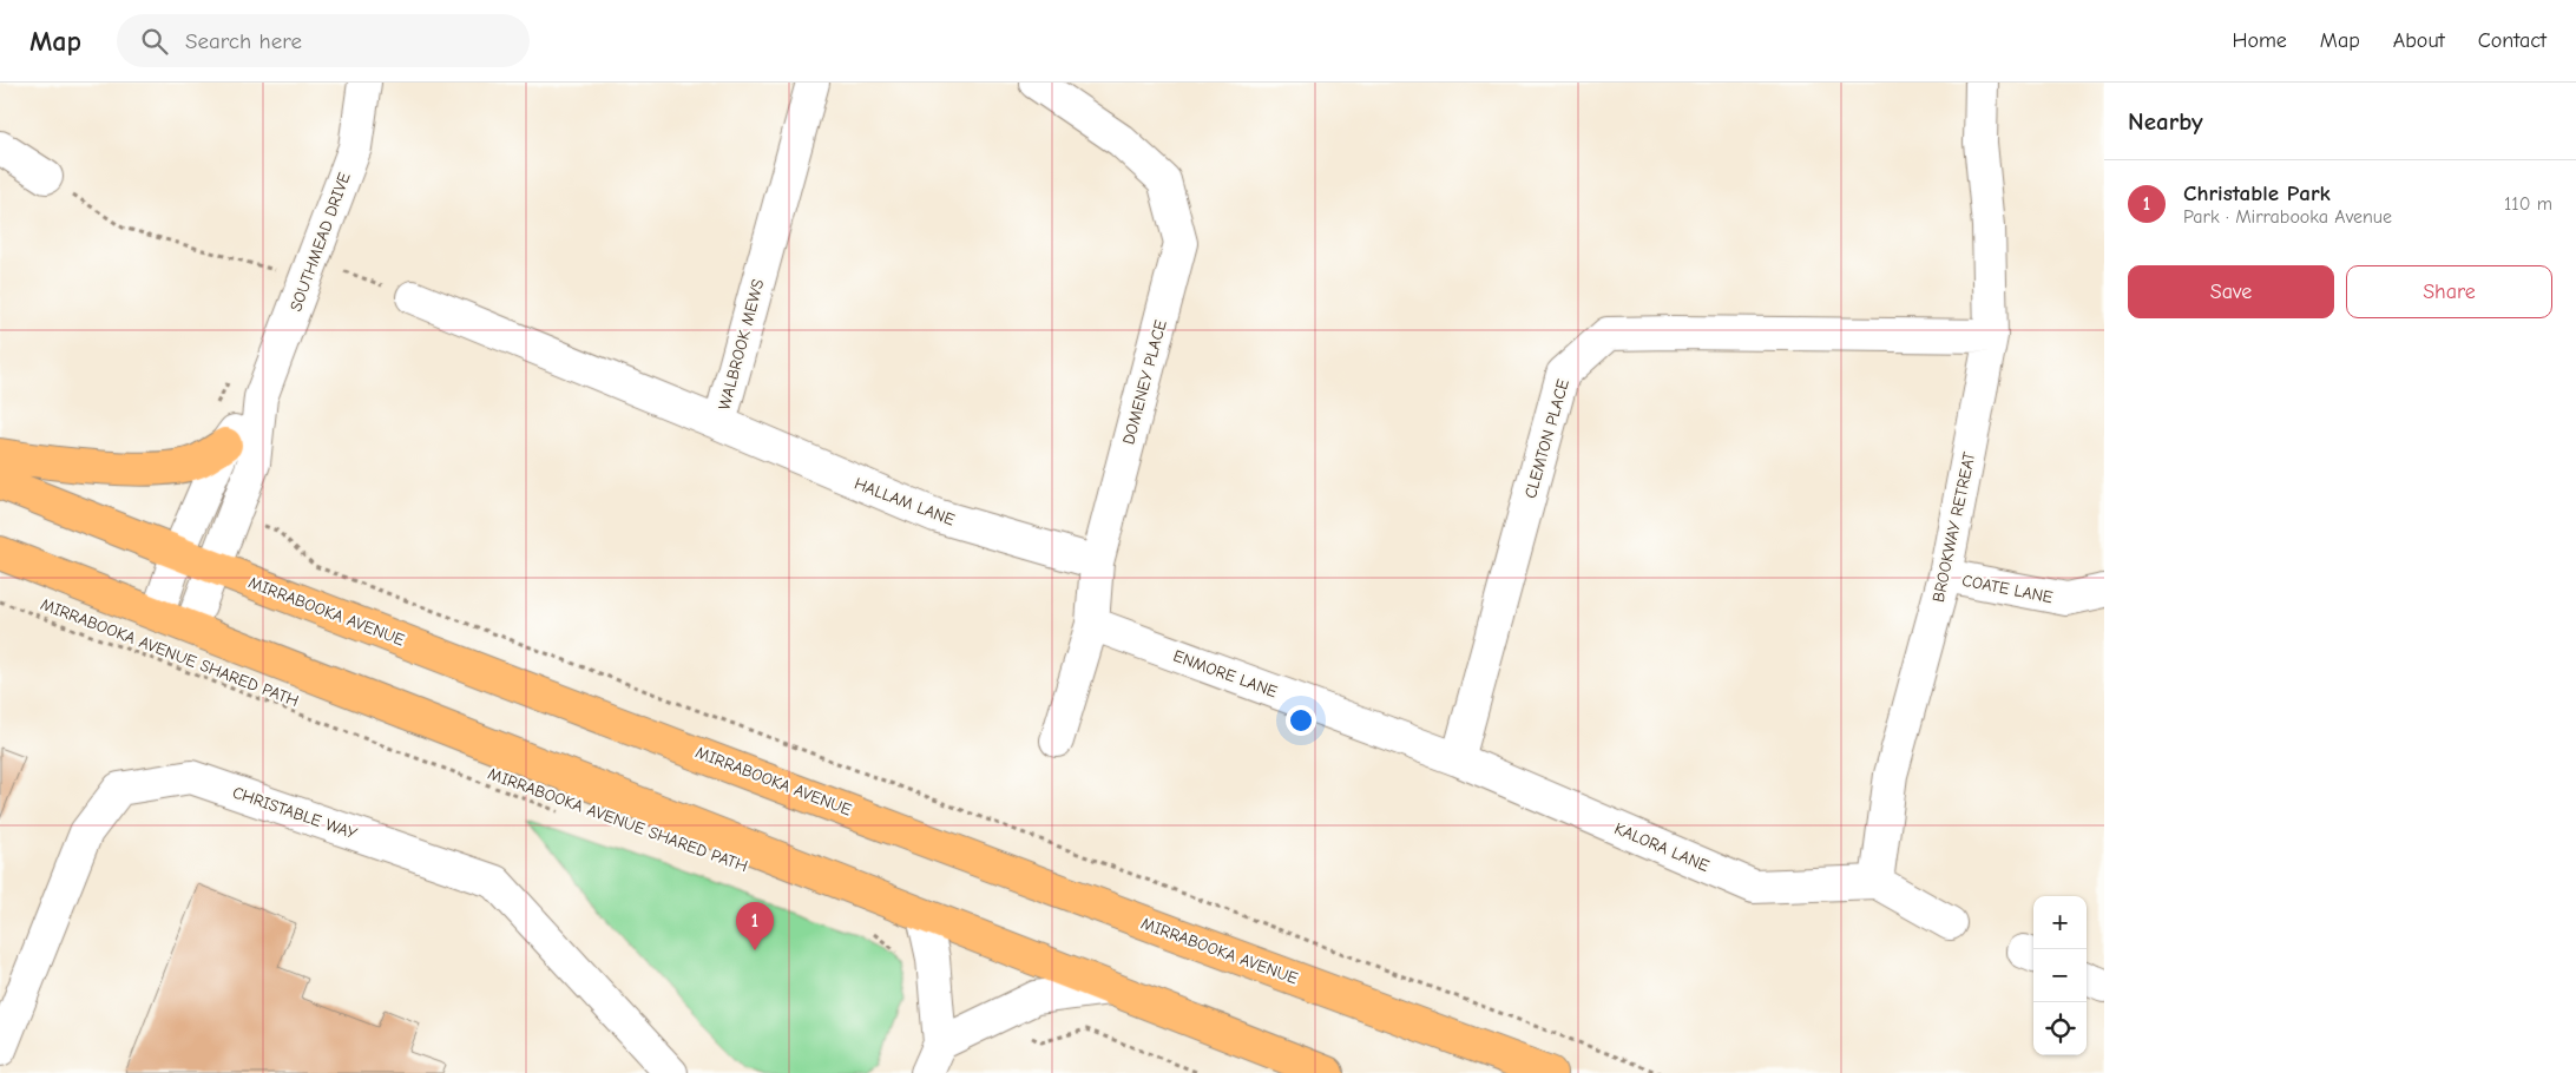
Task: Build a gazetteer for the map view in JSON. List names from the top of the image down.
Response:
{
  "streets": {
    "main road": ["MIRRABOOKA AVENUE"],
    "street": [
      "SOUTHMEAD DRIVE",
      "WALBROOK MEWS",
      "DOMENEY PLACE",
      "CLEMTON PLACE",
      "HALLAM LANE",
      "BROOKWAY RETREAT",
      "COATE LANE",
      "ENMORE LANE",
      "CHRISTABLE WAY",
      "KALORA LANE"
    ],
    "path": ["MIRRABOOKA AVENUE SHARED PATH"]
  },
  "crossings": [
    ["SOUTHMEAD DRIVE", "MIRRABOOKA AVENUE"],
    ["WALBROOK MEWS", "HALLAM LANE"],
    ["DOMENEY PLACE", "HALLAM LANE"],
    ["DOMENEY PLACE", "ENMORE LANE"],
    ["CLEMTON PLACE", "BROOKWAY RETREAT"],
    ["CLEMTON PLACE", "ENMORE LANE"],
    ["CLEMTON PLACE", "KALORA LANE"],
    ["BROOKWAY RETREAT", "COATE LANE"],
    ["BROOKWAY RETREAT", "KALORA LANE"],
    ["ENMORE LANE", "KALORA LANE"]
  ],
  "page": {
    "header": "Map",
    "search": "Search here",
    "nav": [
      "Home",
      "Map",
      "About",
      "Contact"
    ],
    "heading": "Nearby",
    "list": [
      {
        "mark": "1",
        "name": "Christable Park",
        "note": "Park · Mirrabooka Avenue",
        "value": "110 m"
      }
    ],
    "buttons": ["Save", "Share"],
    "map_buttons": ["+", "−"],
    "pins": "1"
  }
}
